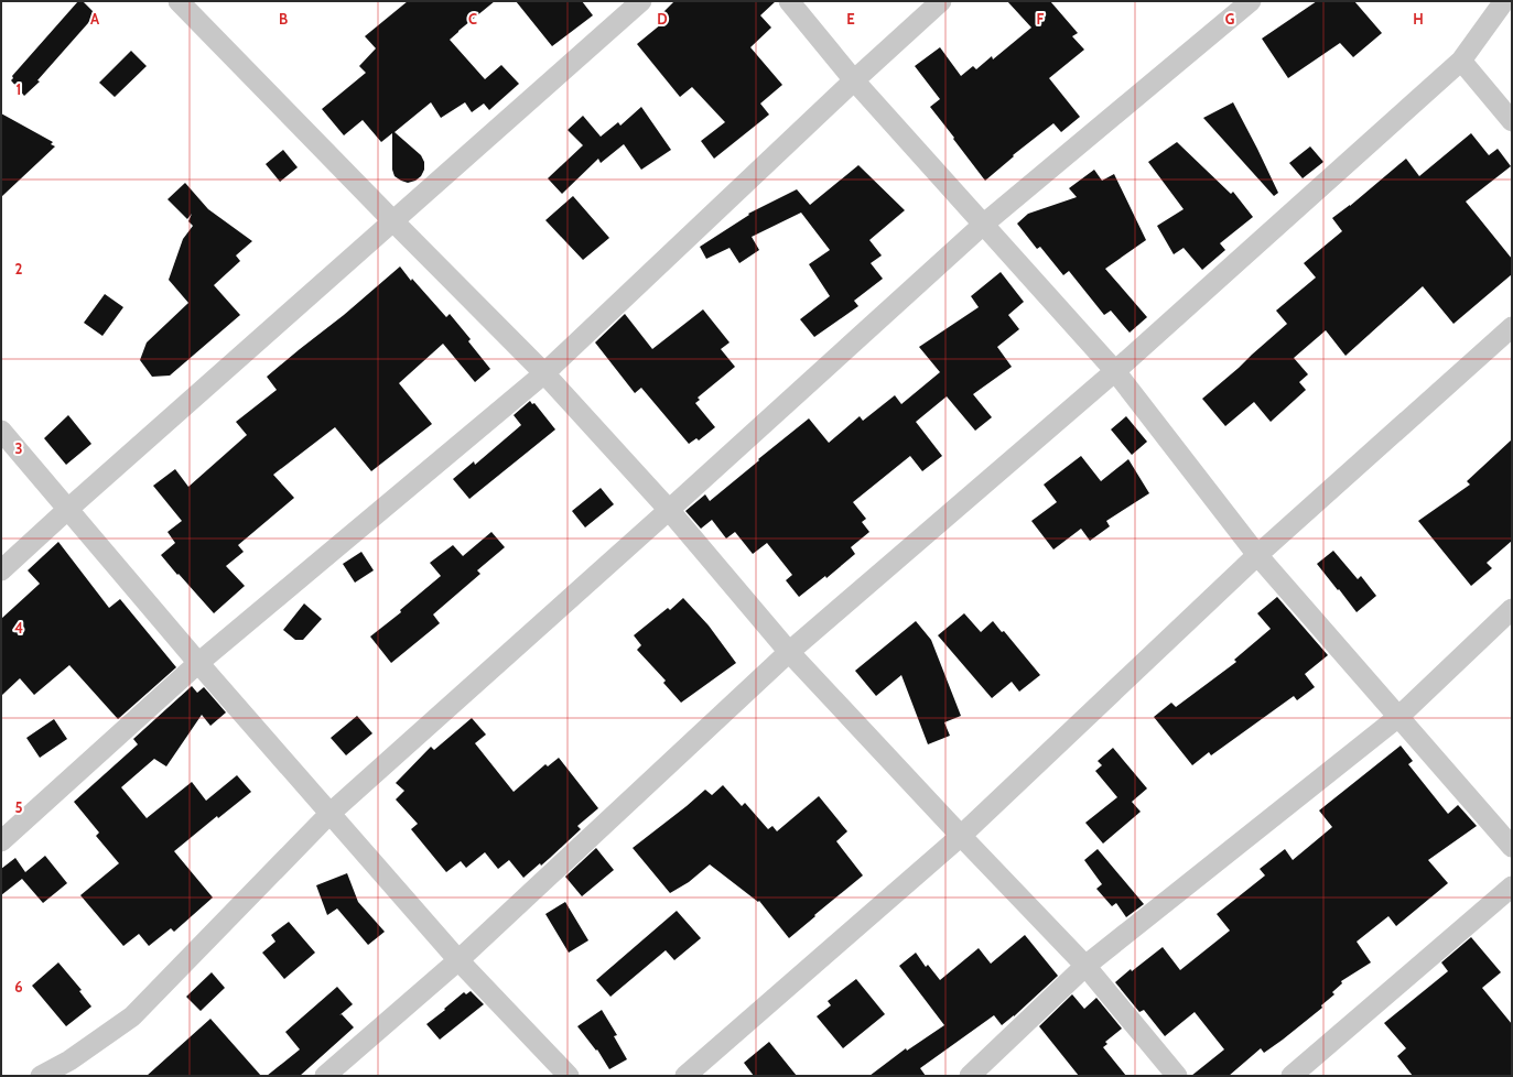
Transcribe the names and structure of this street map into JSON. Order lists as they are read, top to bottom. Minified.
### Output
{"grid":{"columns":["A","B","C","D","E","F","G","H"],"rows":["1","2","3","4","5","6"]}}
